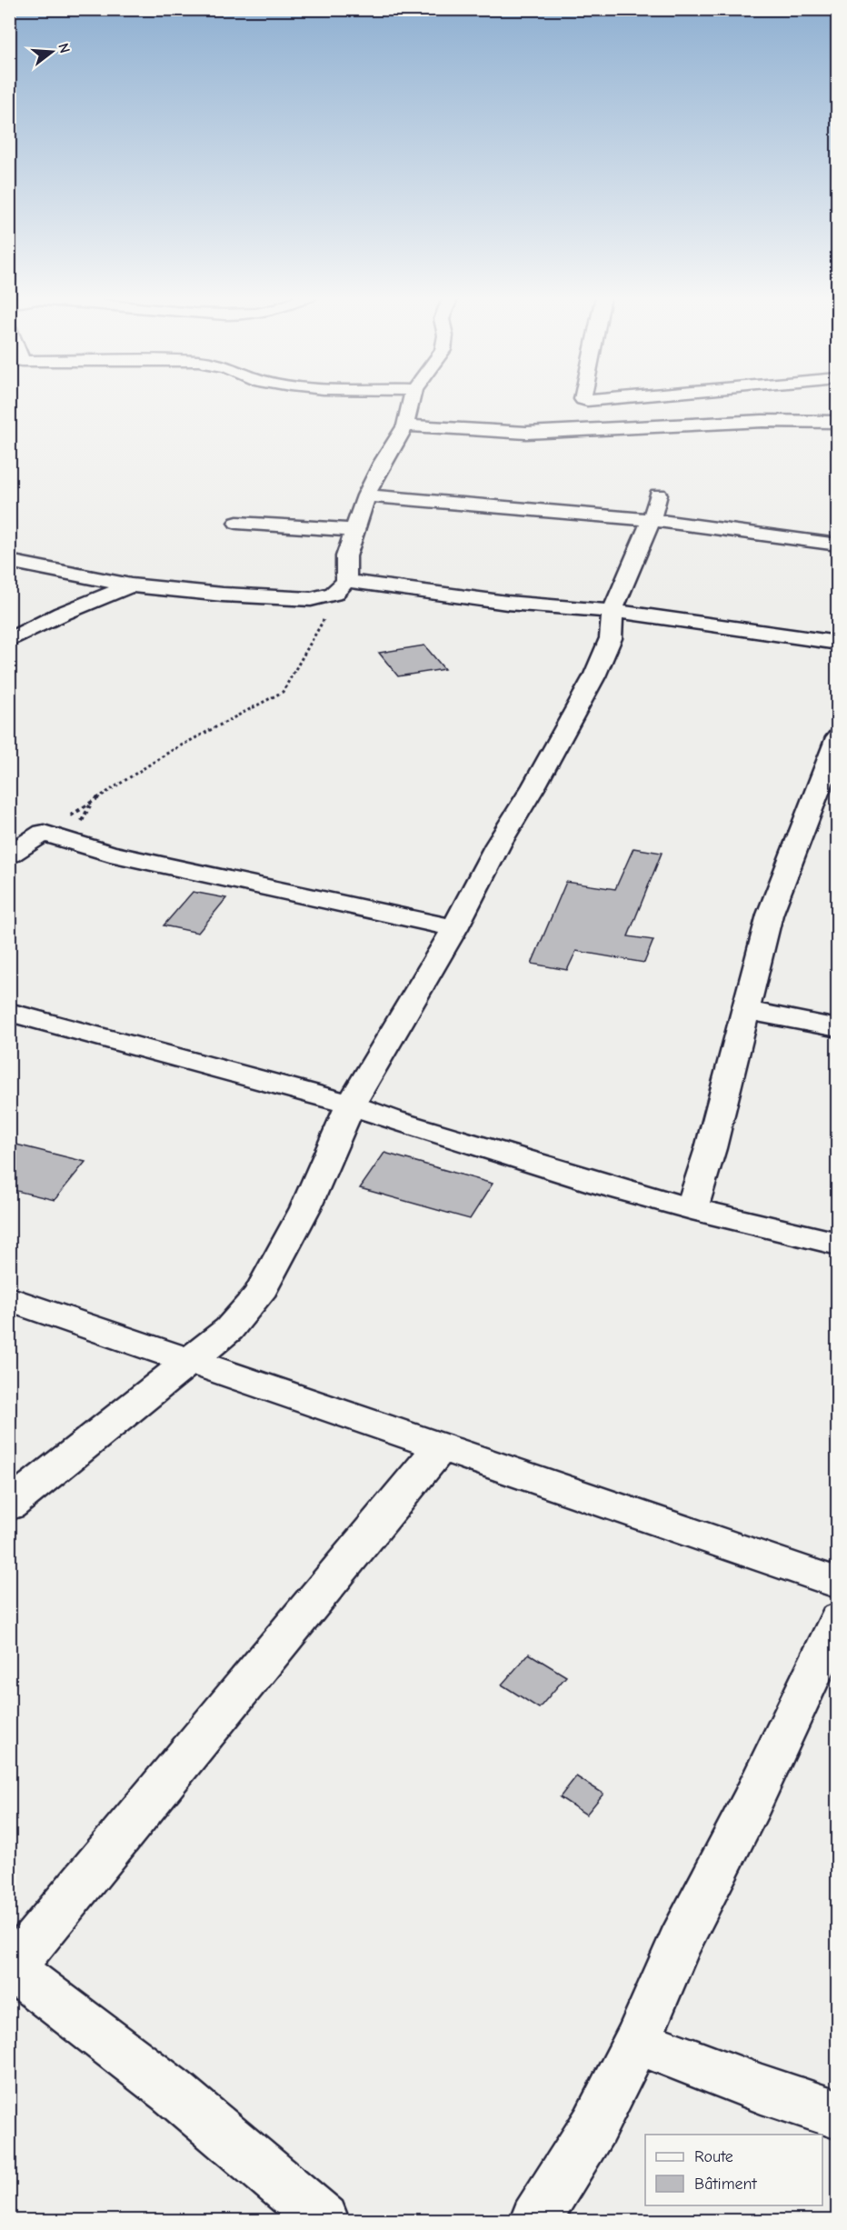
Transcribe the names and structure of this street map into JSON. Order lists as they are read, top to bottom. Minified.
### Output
{"legend":["Route","Bâtiment"],"north":"right"}
